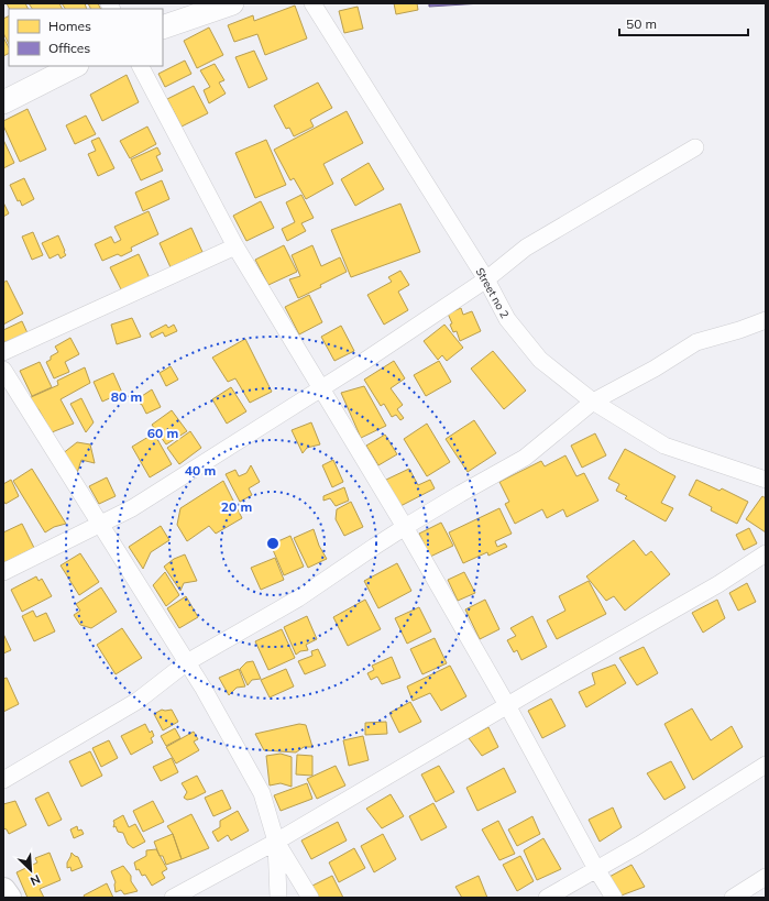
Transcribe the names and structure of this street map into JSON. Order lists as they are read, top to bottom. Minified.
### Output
{"streets":{"street":["Street no 2"]},"legend":["Homes","Offices"],"scale_bar":"50 m","north":"bottom right","rings":["80 m","60 m","40 m","20 m"]}
